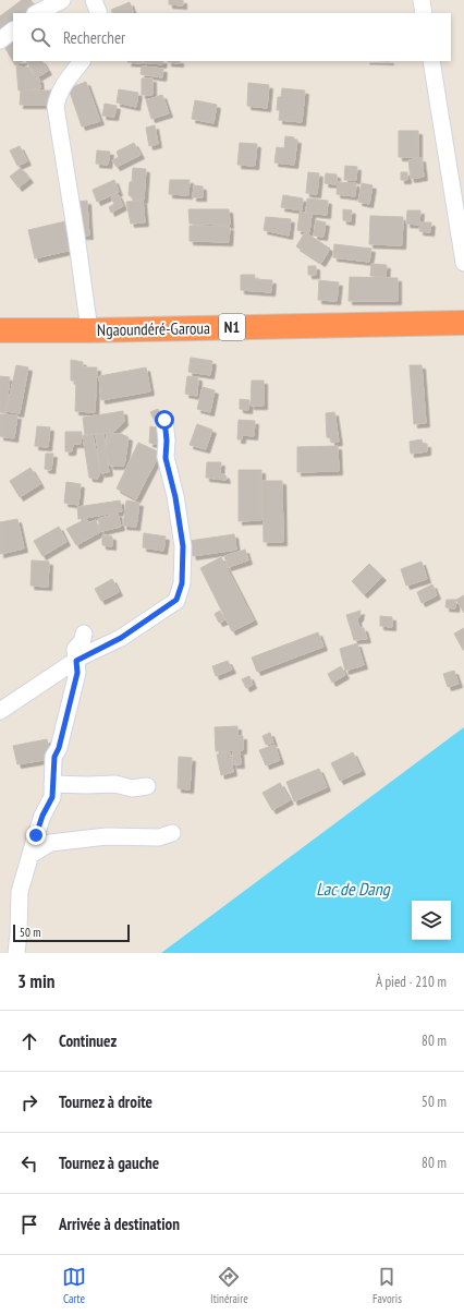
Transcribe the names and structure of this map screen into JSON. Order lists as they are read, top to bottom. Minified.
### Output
{"streets":{"highway":["N1","Ngaoundéré-Garoua"]},"water":["Lac de Dang"],"scale_bar":"50 m","page":{"search":"Rechercher","scale":"50 m","heading":["3 min","À pied · 210 m"],"list":[["Continuez","80 m"],["Tournez à droite","50 m"],["Tournez à gauche","80 m"],"Arrivée à destination"],"nav":["Carte","Itinéraire","Favoris"]}}
